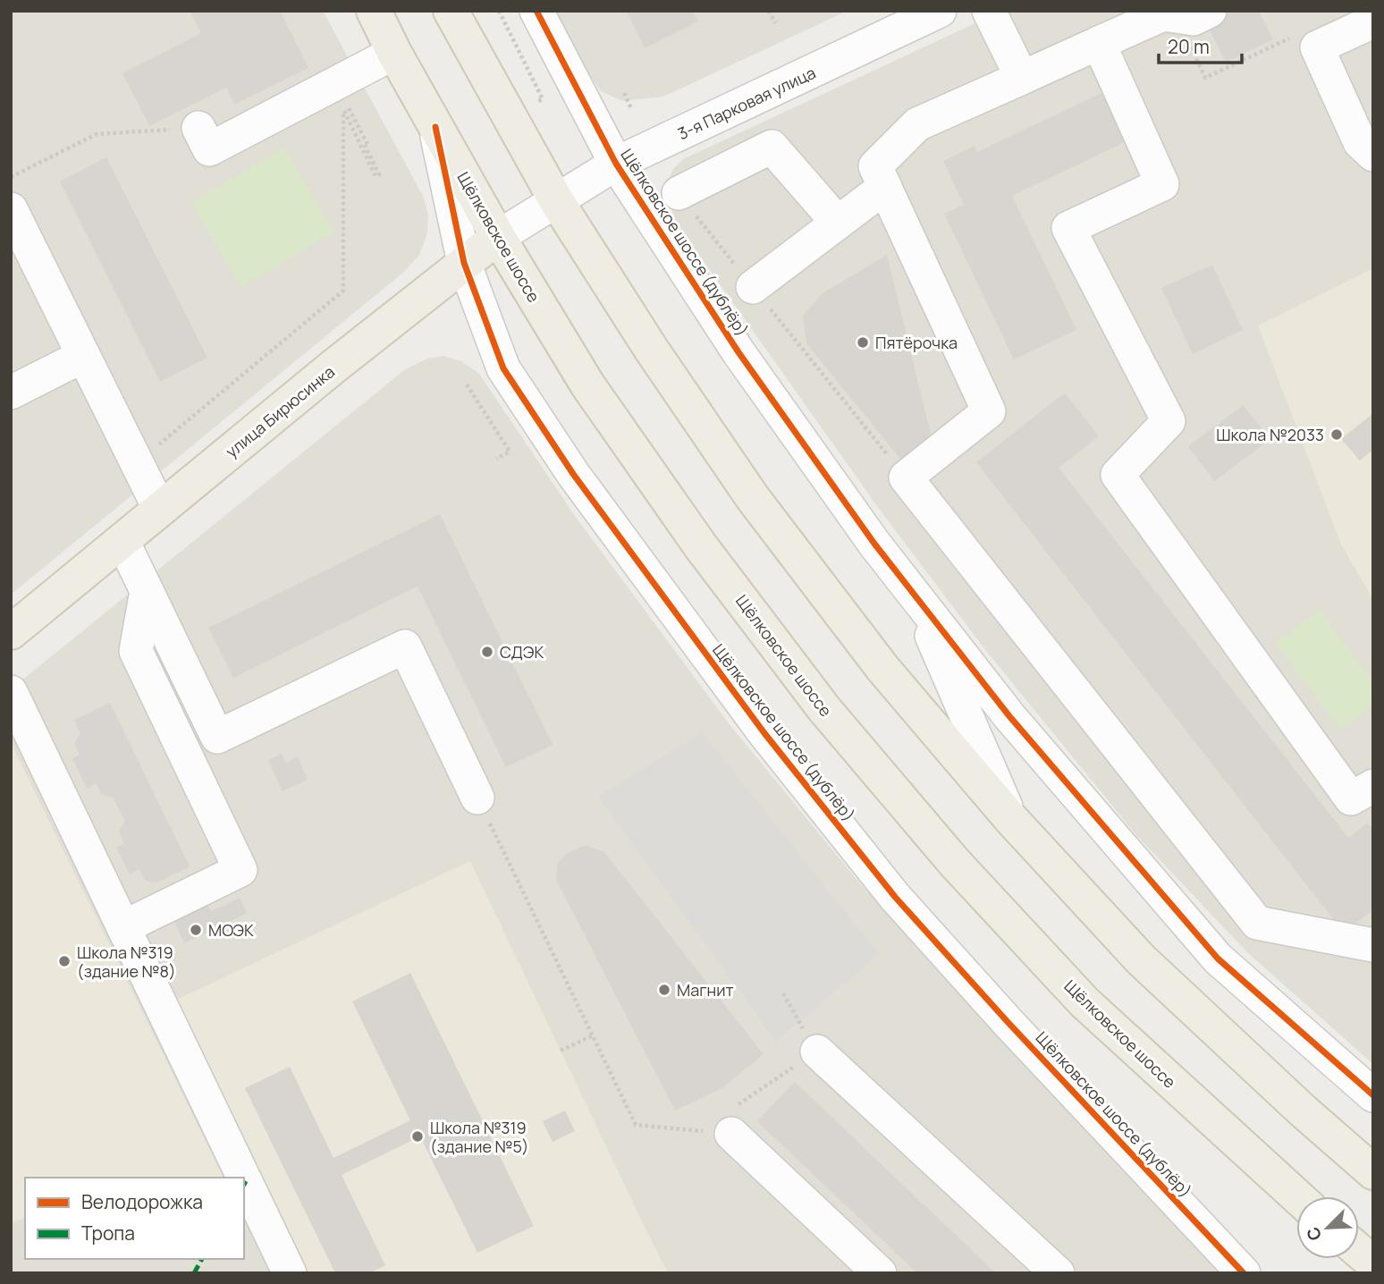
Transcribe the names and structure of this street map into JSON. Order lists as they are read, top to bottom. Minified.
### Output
{"streets":{"main road":["Щёлковское шоссе","улица Бирюсинка"],"street":["3-я Парковая улица","Щёлковское шоссе (дублёр)"]},"crossings":[["3-я Парковая улица","Щёлковское шоссе (дублёр)"],["3-я Парковая улица","улица Бирюсинка"],["Щёлковское шоссе","Щёлковское шоссе (дублёр)"],["Щёлковское шоссе","улица Бирюсинка"],["Щёлковское шоссе (дублёр)","улица Бирюсинка"]],"places":["Пятёрочка","Школа №2033","СДЭК","МОЭК","Школа №319 (здание №8)","Магнит","Школа №319 (здание №5)"],"legend":["Велодорожка","Тропа"],"scale_bar":"20 m","north":"bottom left"}
